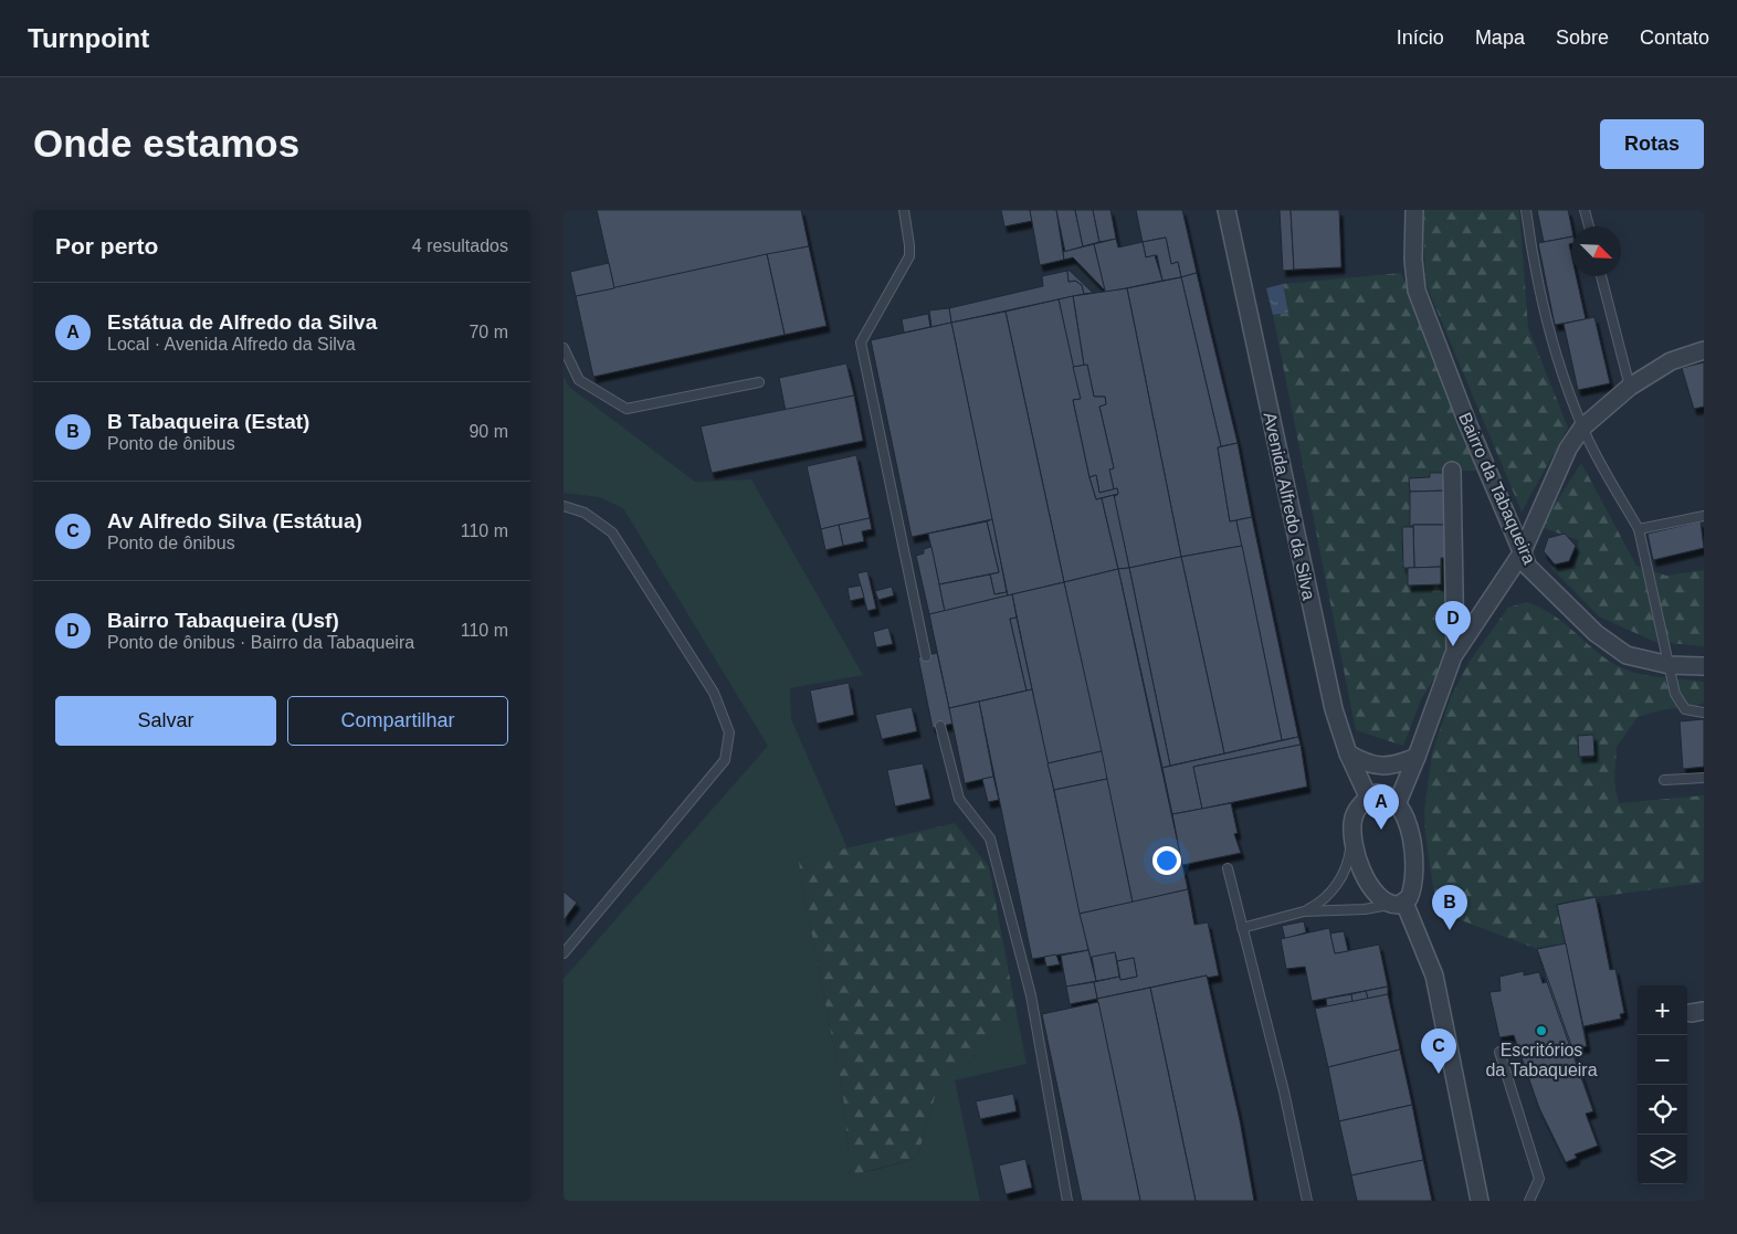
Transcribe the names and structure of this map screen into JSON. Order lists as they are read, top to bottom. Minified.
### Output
{"streets":{"street":["Bairro da Tabaqueira","Avenida Alfredo da Silva"]},"places":["Escritórios da Tabaqueira"],"north":"bottom right","page":{"header":"Turnpoint","nav":["Início","Mapa","Sobre","Contato"],"buttons":["Rotas",["Salvar","Compartilhar"]],"title":"Onde estamos","heading":["Por perto","4 resultados"],"list":[{"mark":"A","name":"Estátua de Alfredo da Silva","note":"Local · Avenida Alfredo da Silva","value":"70 m"},{"mark":"B","name":"B Tabaqueira (Estat)","note":"Ponto de ônibus","value":"90 m"},{"mark":"C","name":"Av Alfredo Silva (Estátua)","note":"Ponto de ônibus","value":"110 m"},{"mark":"D","name":"Bairro Tabaqueira (Usf)","note":"Ponto de ônibus · Bairro da Tabaqueira","value":"110 m"}],"pins":["D","A","B","C"],"map_buttons":["+","−"]}}
